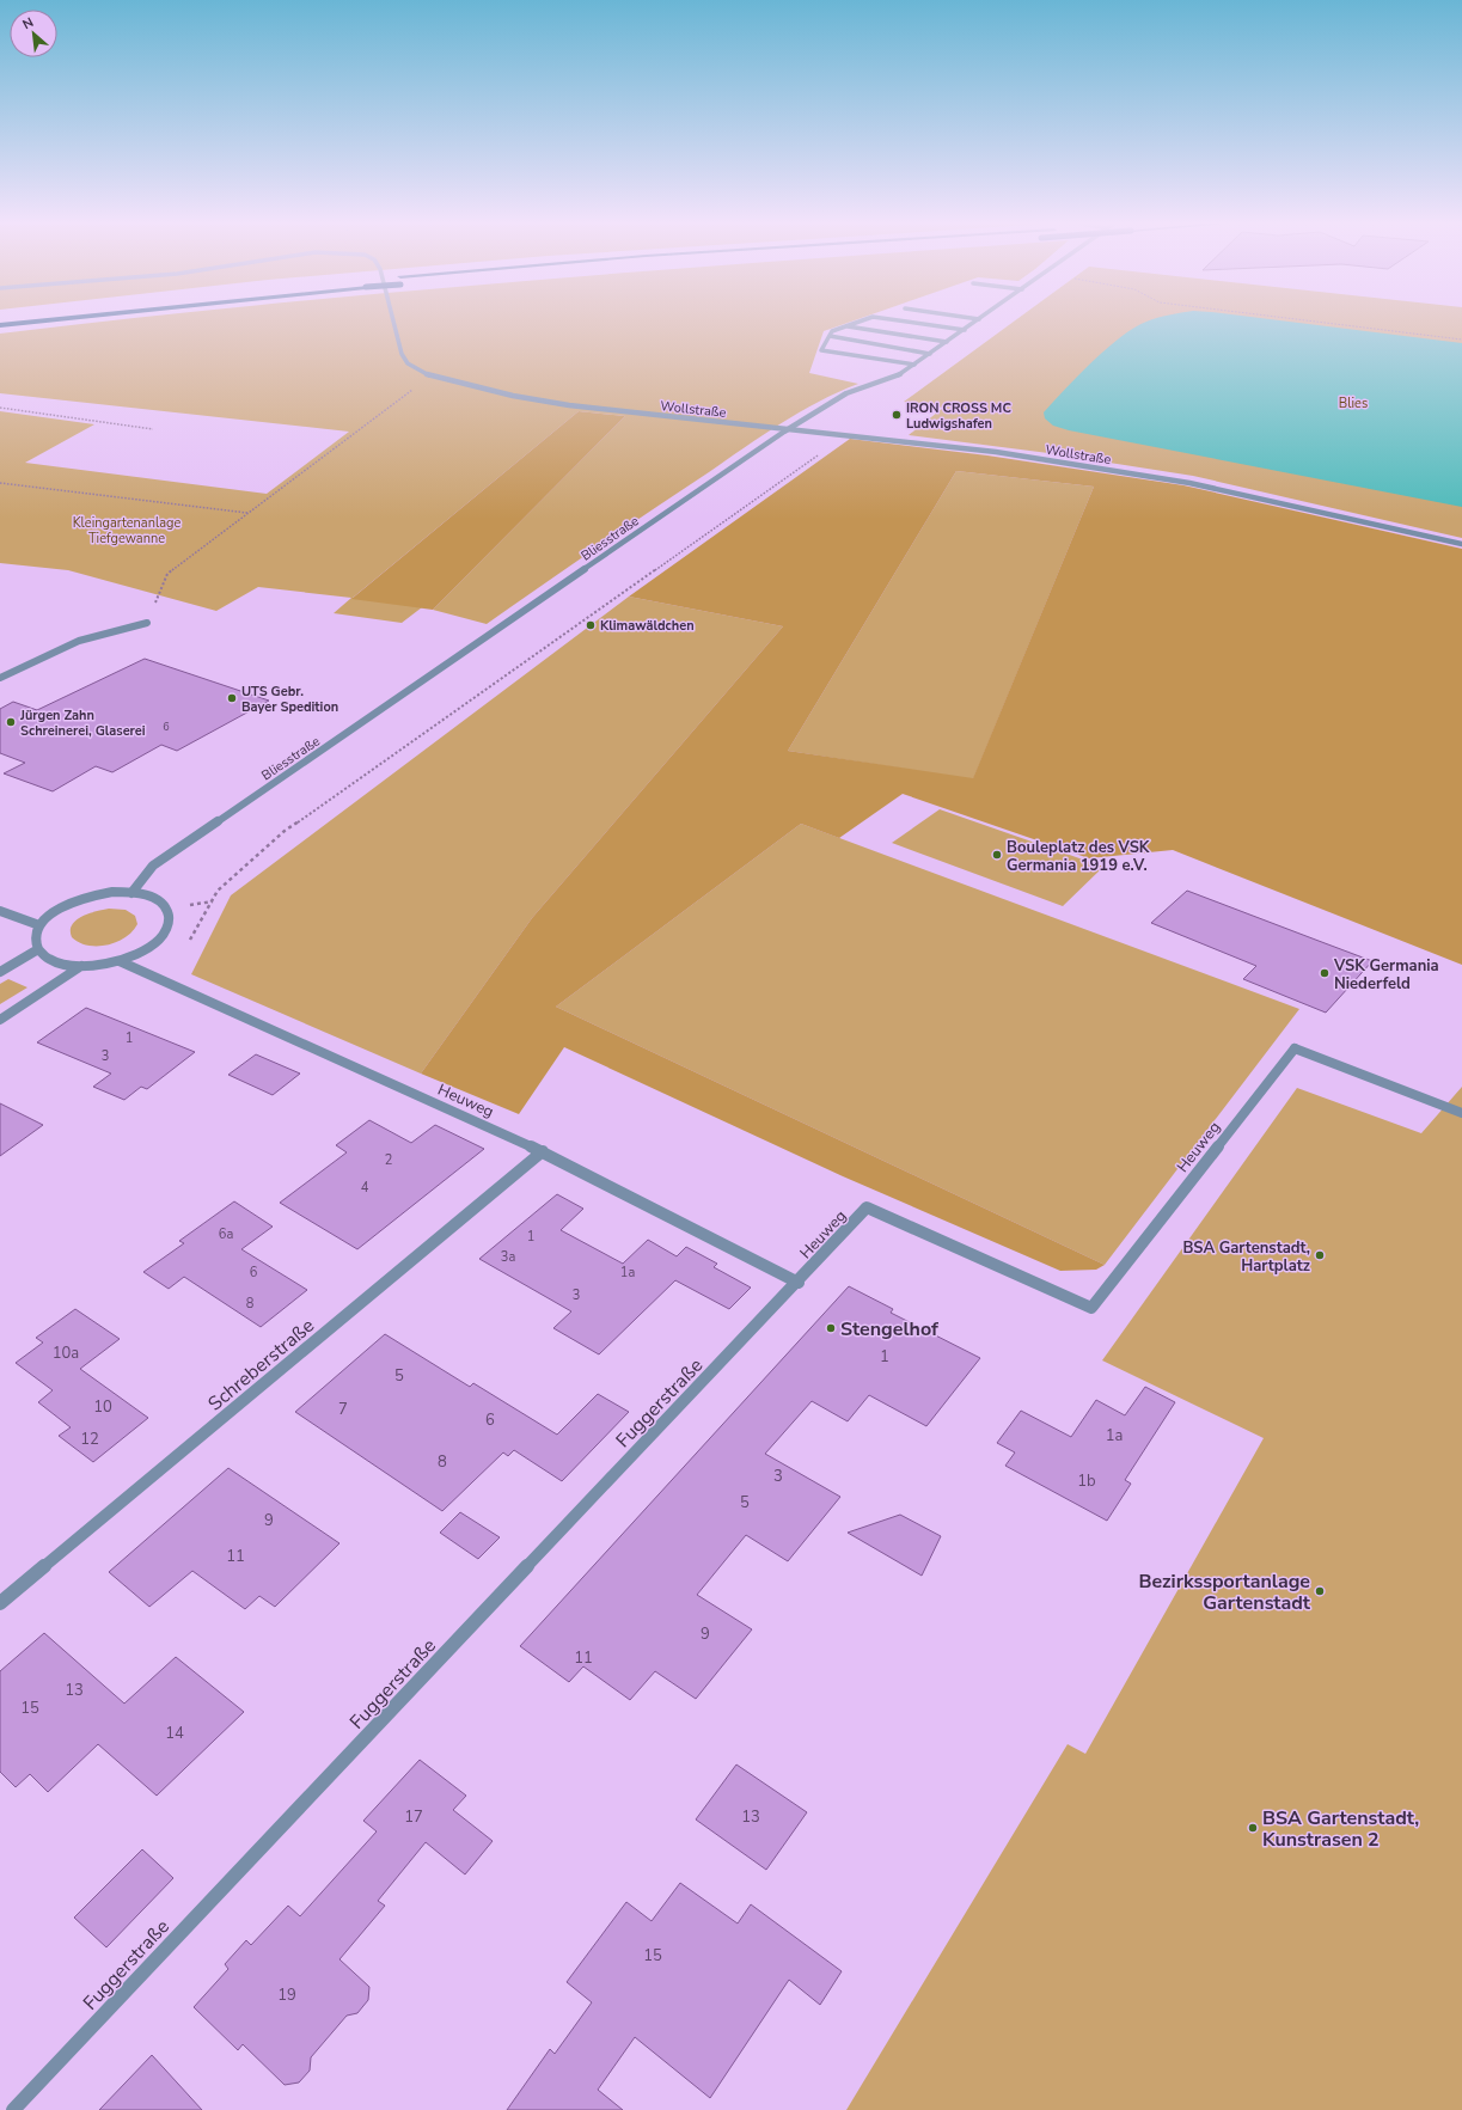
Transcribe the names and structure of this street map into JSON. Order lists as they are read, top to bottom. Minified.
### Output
{"streets":{"street":["Wollstraße","Bliesstraße","Heuweg","Schreberstraße","Fuggerstraße"]},"crossings":[["Wollstraße","Bliesstraße"],["Heuweg","Schreberstraße"],["Heuweg","Fuggerstraße"]],"parks":["Blies","Kleingartenanlage Tiefgewanne"],"places":["IRON CROSS MC Ludwigshafen","Klimawäldchen","UTS Gebr. Bayer Spedition","Jürgen Zahn Schreinerei, Glaserei","Bouleplatz des VSK Germania 1919 e.V.","VSK Germania Niederfeld","BSA Gartenstadt, Hartplatz","Stengelhof","Bezirkssportanlage Gartenstadt","BSA Gartenstadt, Kunstrasen 2"],"house_numbers":["6","1","3","2","4","6a","1","3a","6","1a","3","8","10a","1","5","10","7","6","1a","12","8","3","1b","5","9","11","9","11","13","15","14","17","13","15","19"],"north":"top left"}
